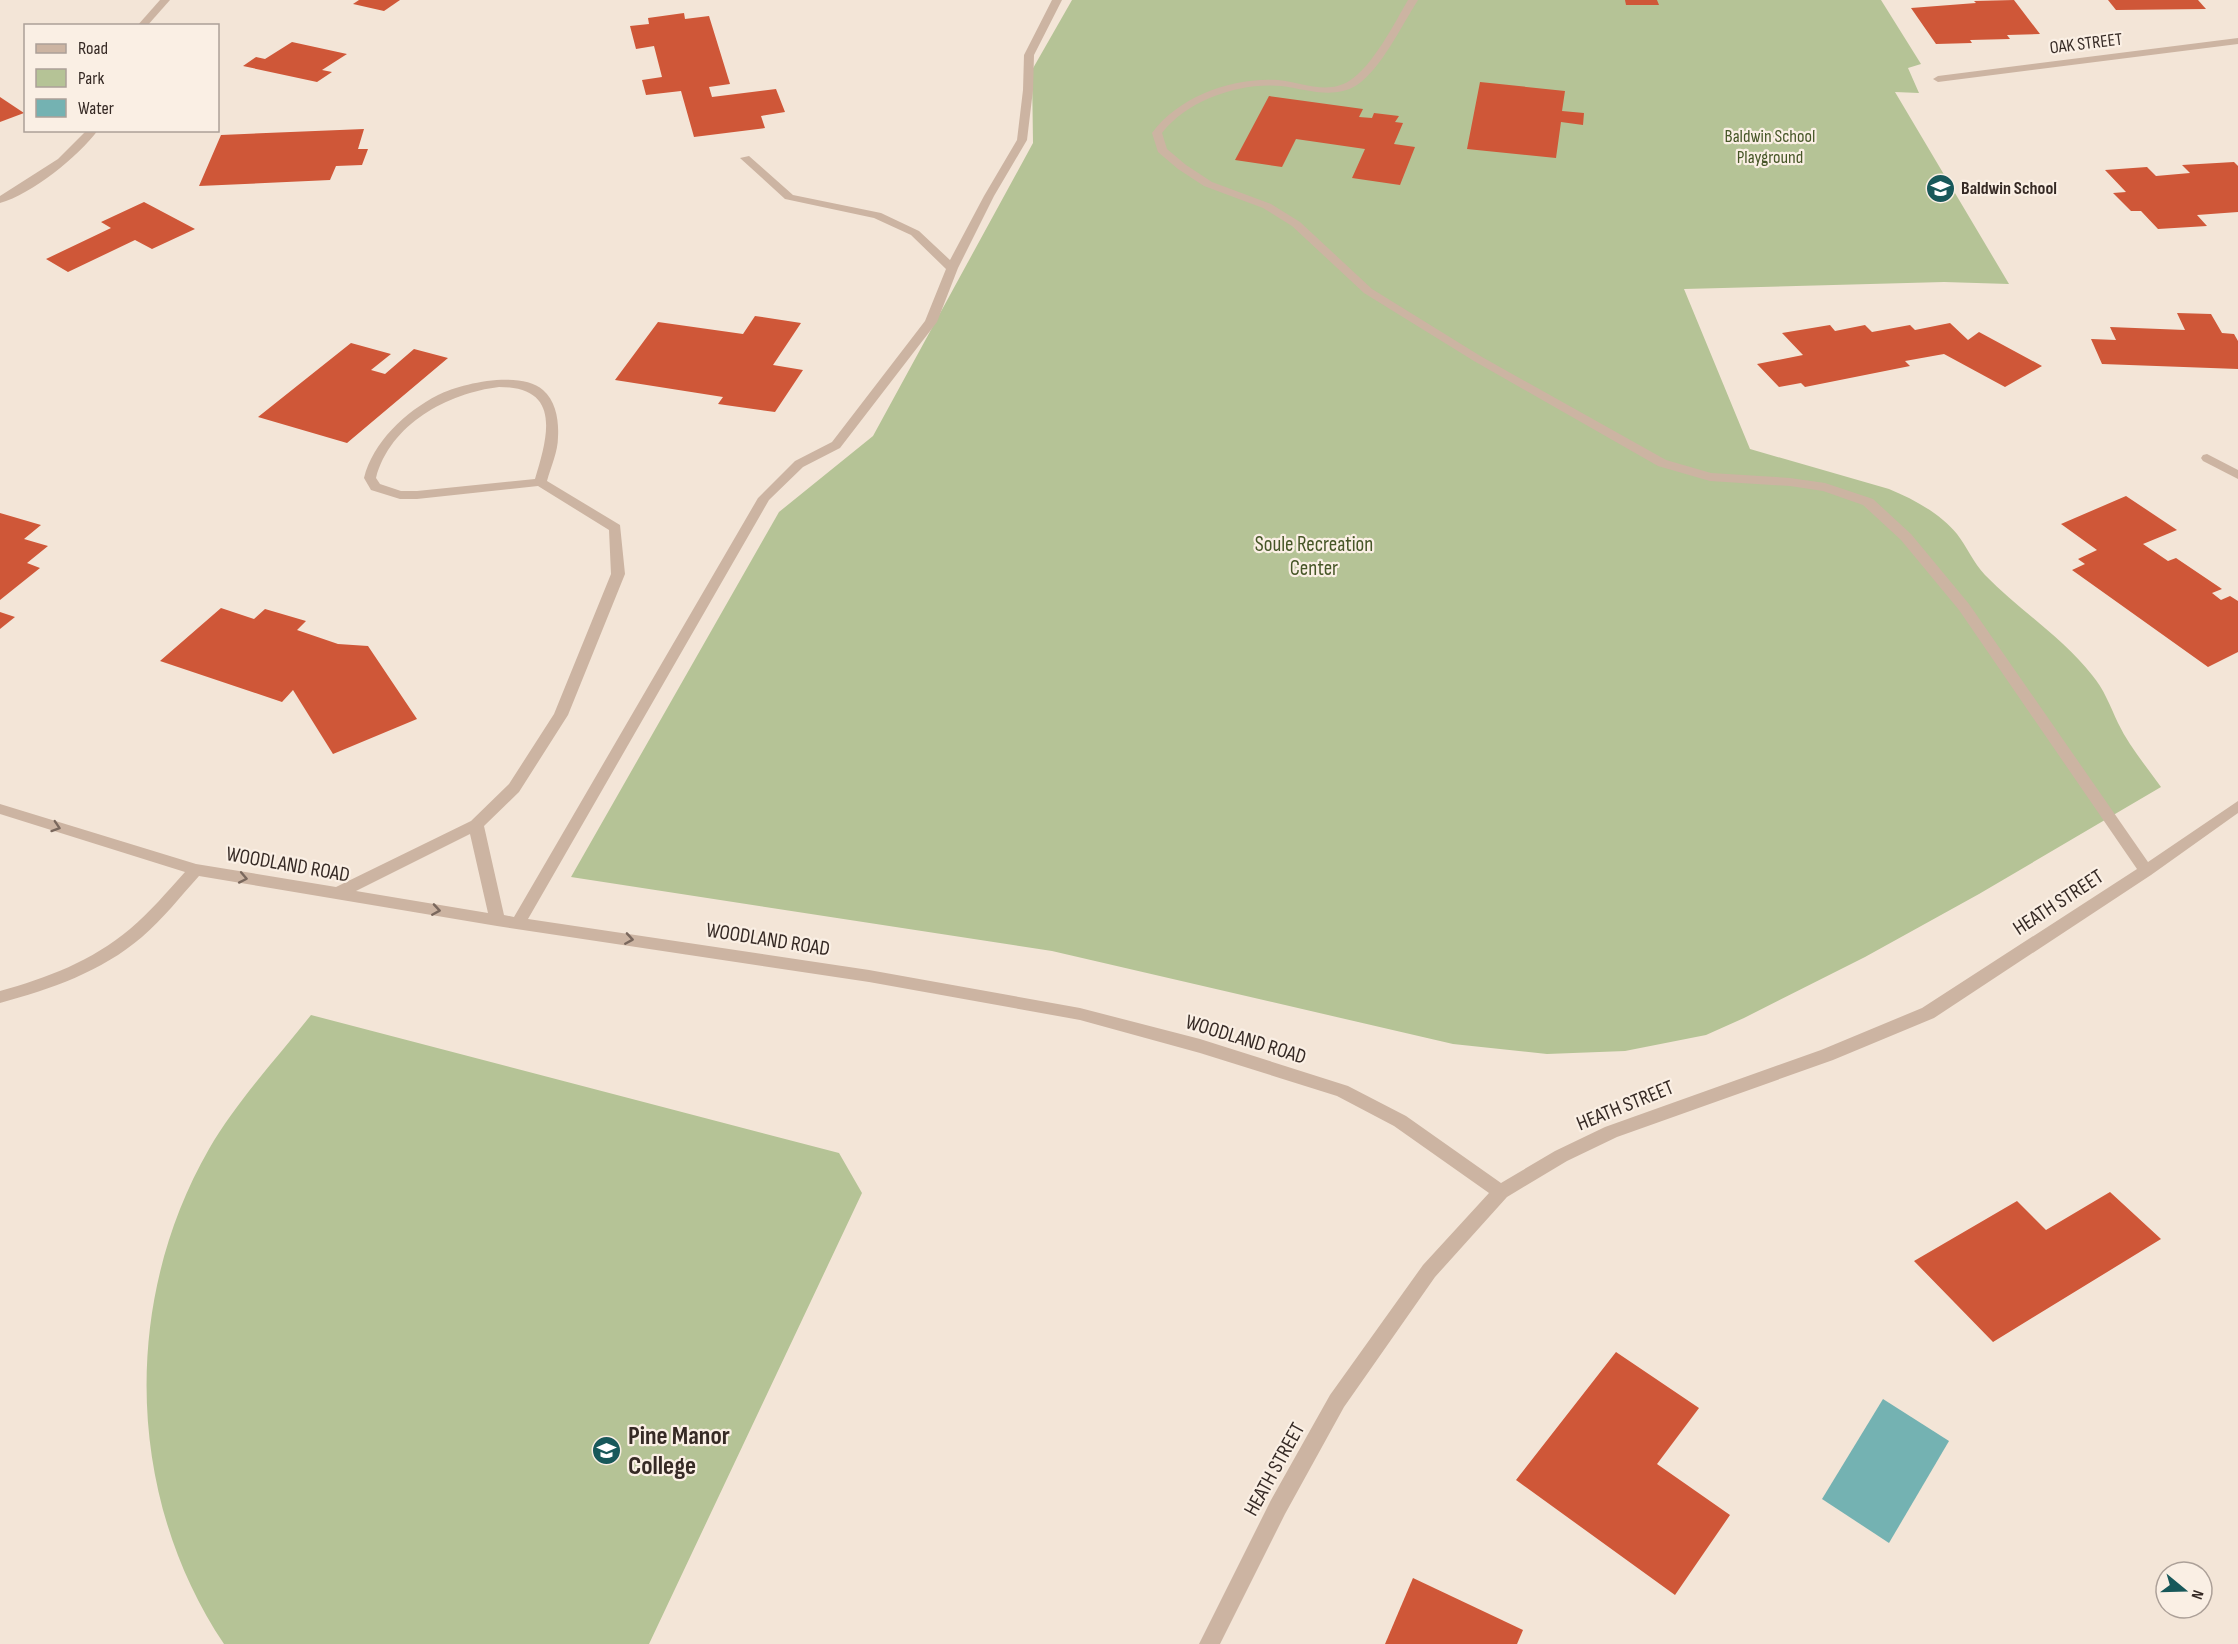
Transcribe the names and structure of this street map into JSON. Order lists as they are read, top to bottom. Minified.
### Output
{"streets":{"street":["OAK STREET","WOODLAND ROAD","HEATH STREET"]},"crossings":[["WOODLAND ROAD","HEATH STREET"]],"one_way":["WOODLAND ROAD"],"parks":["Baldwin School Playground","Soule Recreation Center"],"places":{"school or university":["Baldwin School","Pine Manor College"]},"legend":["Road","Park","Water"],"north":"right"}
